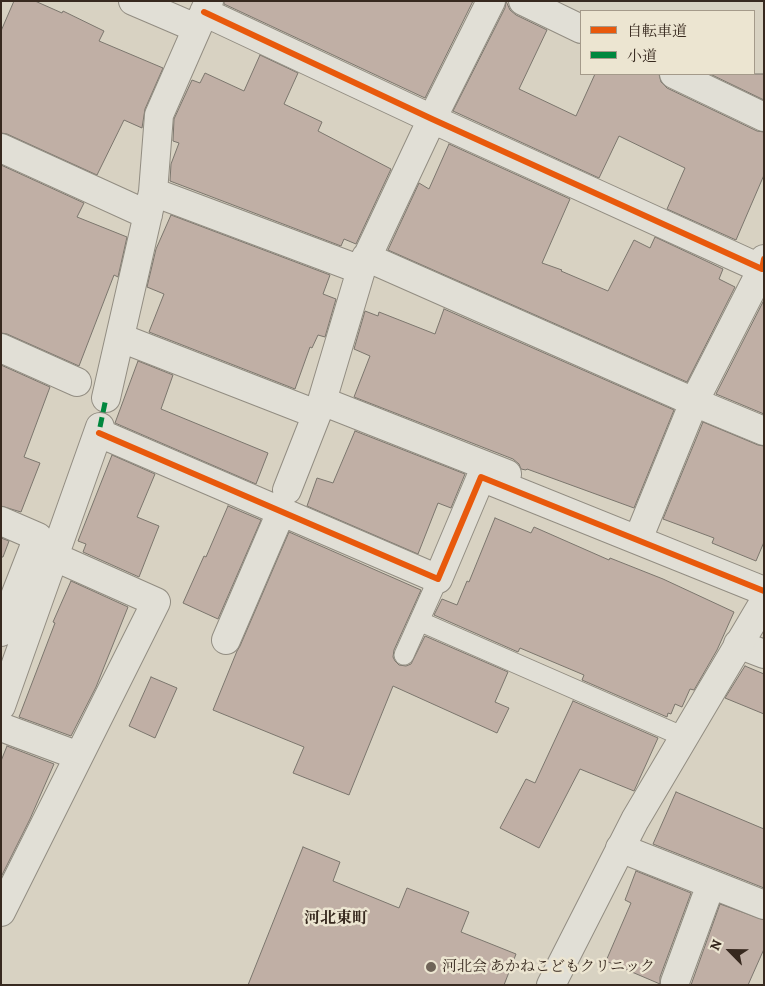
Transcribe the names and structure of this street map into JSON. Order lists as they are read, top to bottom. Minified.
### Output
{"districts":["河北東町"],"places":["河北会 あかねこどもクリニック"],"legend":["自転車道","小道"],"north":"top left"}
